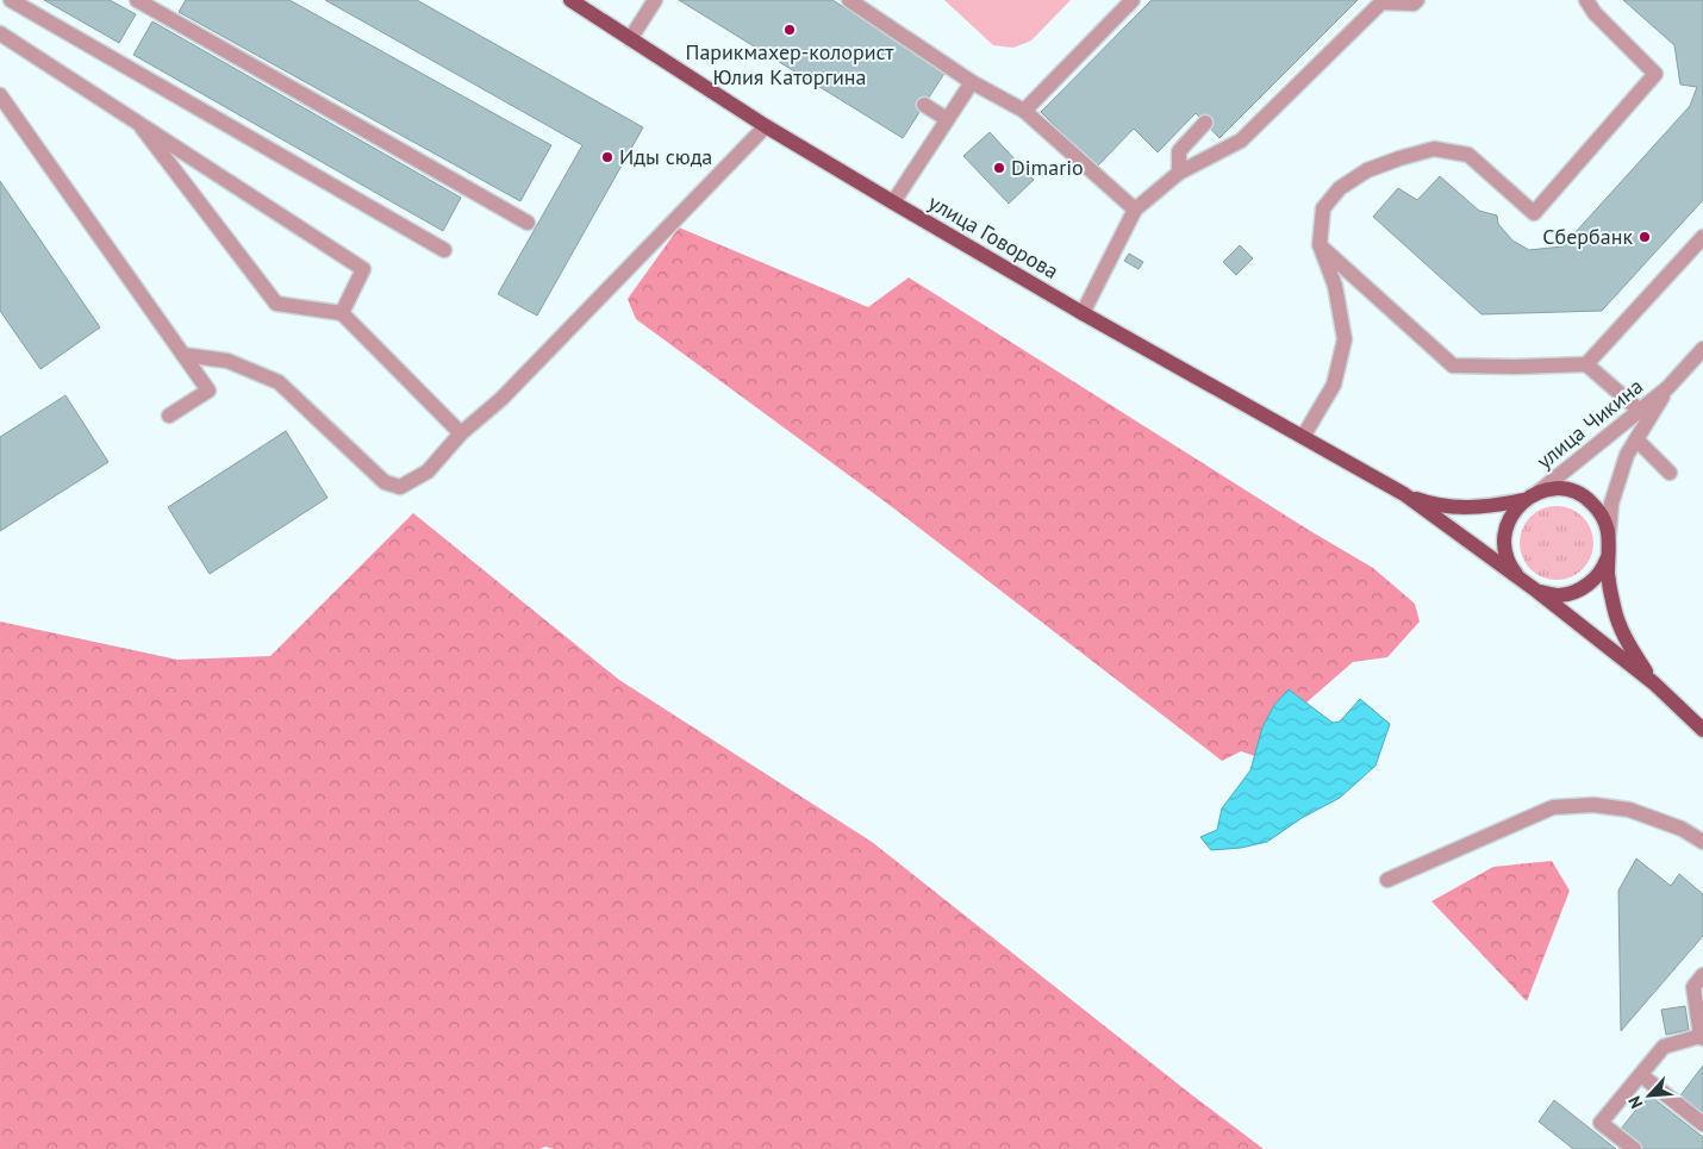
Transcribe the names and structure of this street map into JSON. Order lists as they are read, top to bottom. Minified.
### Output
{"streets":{"main road":["улица Говорова"],"street":["улица Чикина"]},"crossings":[["улица Говорова","улица Чикина"]],"places":["Парикмахер-колорист Юлия Каторгина","Иды сюда","Dimario","Сбербанк"],"north":"bottom left"}
